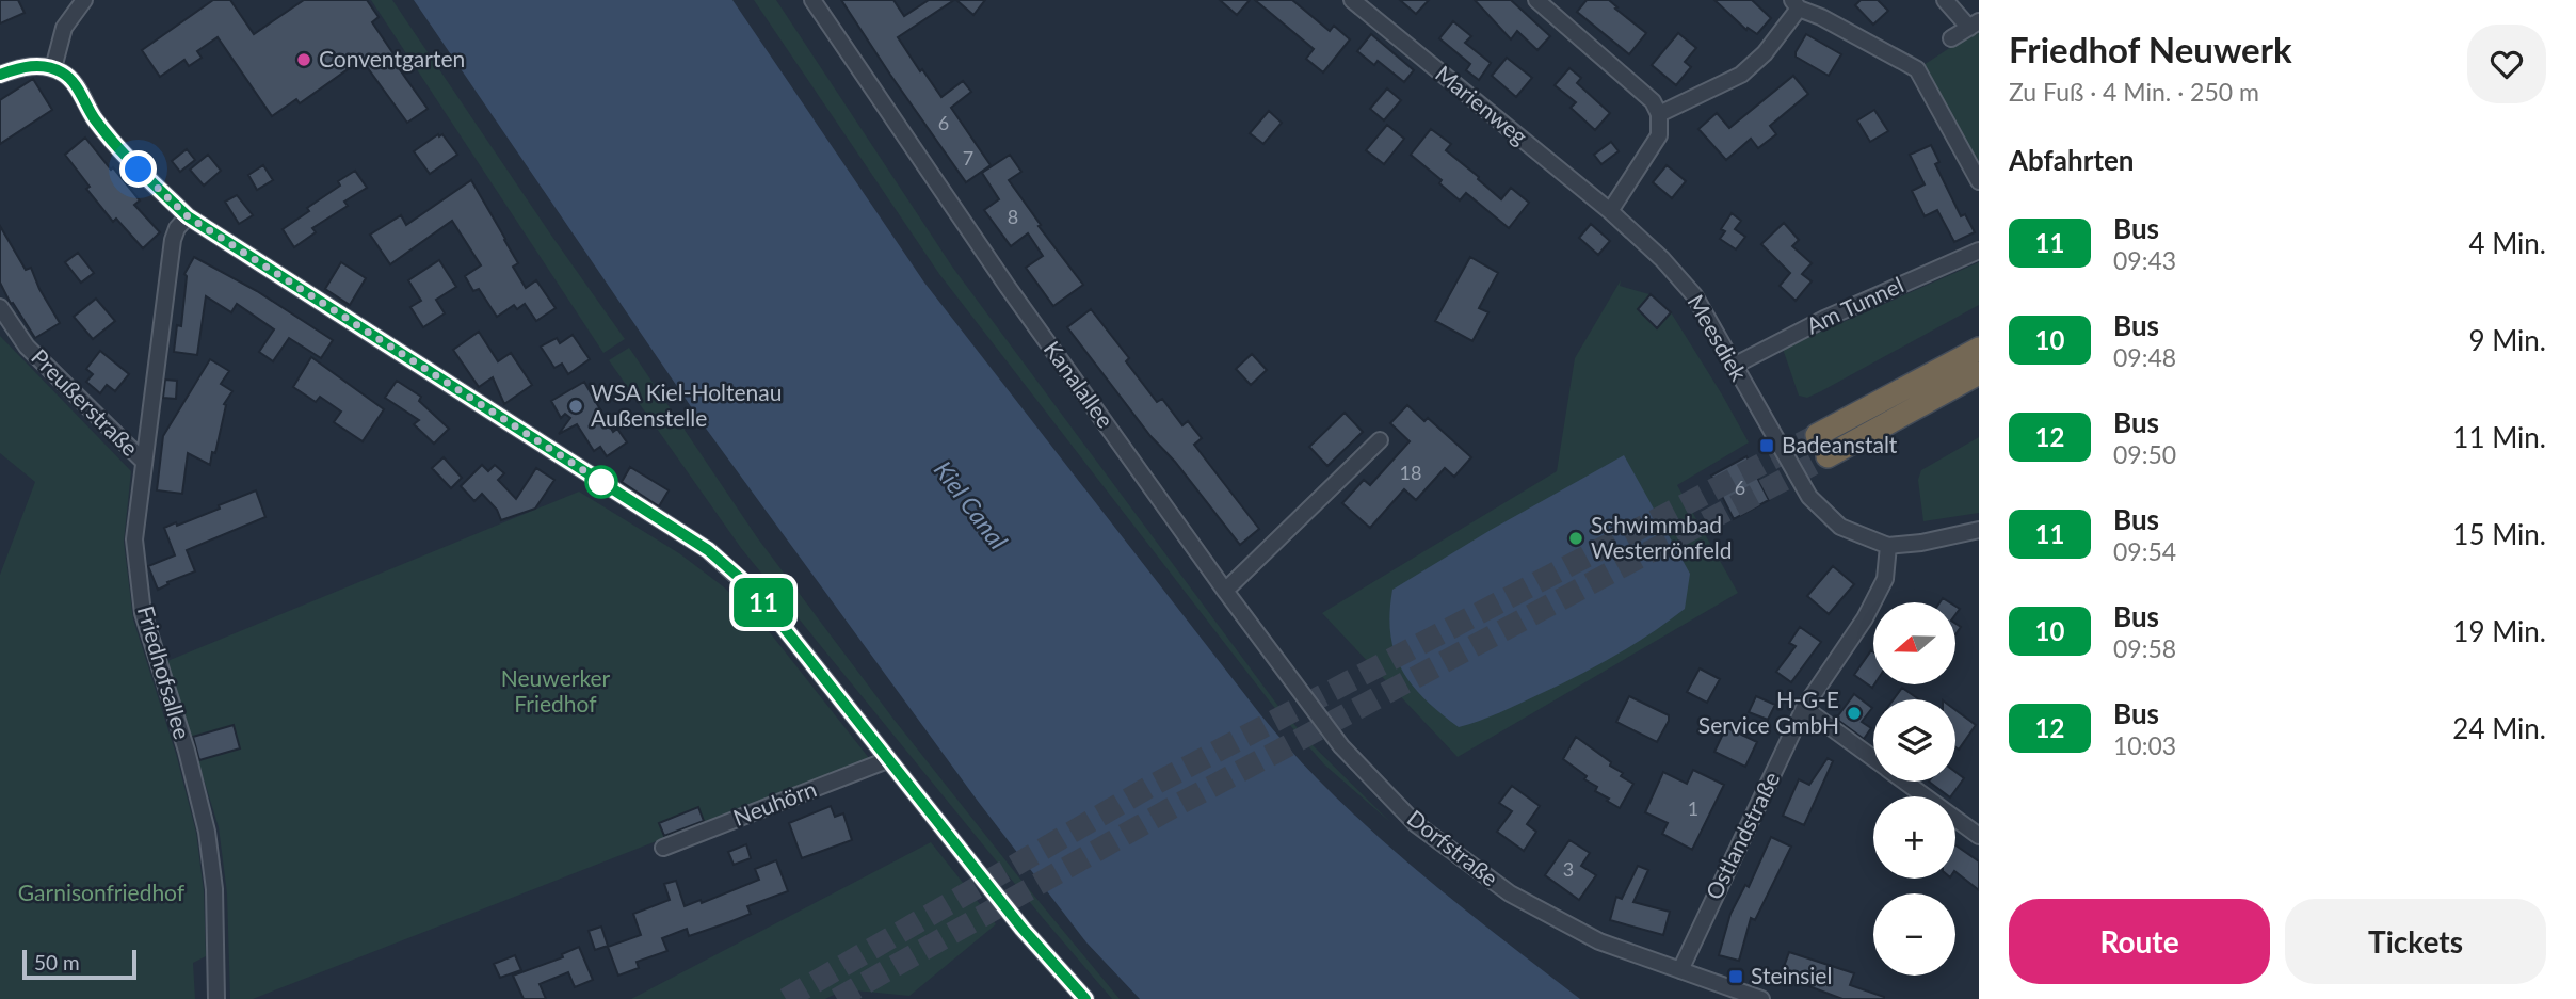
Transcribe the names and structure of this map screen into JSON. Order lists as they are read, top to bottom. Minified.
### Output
{"streets":{"street":["Marienweg","Am Tunnel","Meesdiek","Kanalallee","Preußerstraße","Friedhofsallee","Neuhörn","Ostlandstraße","Dorfstraße"]},"crossings":[["Marienweg","Meesdiek"],["Am Tunnel","Meesdiek"],["Meesdiek","Ostlandstraße"],["Kanalallee","Dorfstraße"],["Preußerstraße","Friedhofsallee"],["Ostlandstraße","Dorfstraße"]],"water":["Kiel Canal"],"parks":["Neuwerker Friedhof","Garnisonfriedhof"],"places":{"other":["Conventgarten","WSA Kiel-Holtenau Außenstelle","Schwimmbad Westerrönfeld","H-G-E Service GmbH"],"transit":["Badeanstalt","Steinsiel"]},"lines":["bus line 11"],"house_numbers":["6","7","8","18","6","1","3"],"scale_bar":"50 m","north":"left","page":{"on_map":"11","heading":[["Friedhof Neuwerk","Zu Fuß · 4 Min. · 250 m"],"Abfahrten"],"list":[{"mark":"11","name":"Bus","note":"09:43","value":"4 Min."},{"mark":"10","name":"Bus","note":"09:48","value":"9 Min."},{"mark":"12","name":"Bus","note":"09:50","value":"11 Min."},{"mark":"11","name":"Bus","note":"09:54","value":"15 Min."},{"mark":"10","name":"Bus","note":"09:58","value":"19 Min."},{"mark":"12","name":"Bus","note":"10:03","value":"24 Min."}],"map_buttons":["+","−"],"buttons":["Route","Tickets"],"scale":"50 m"}}
